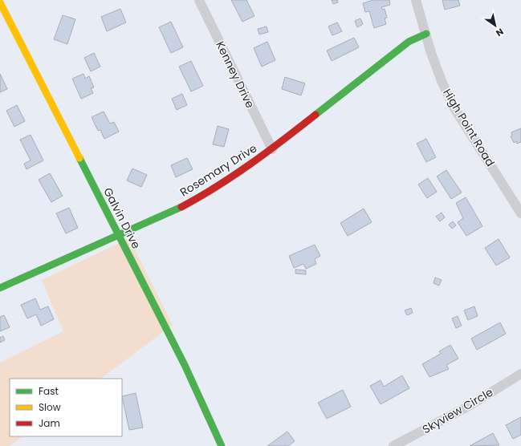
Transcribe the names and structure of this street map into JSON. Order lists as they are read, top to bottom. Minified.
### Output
{"streets":{"street":["Kenney Drive","High Point Road","Rosemary Drive","Galvin Drive","Skyview Circle"]},"crossings":[["Kenney Drive","Rosemary Drive"],["High Point Road","Rosemary Drive"],["Rosemary Drive","Galvin Drive"]],"legend":["Fast","Slow","Jam"],"north":"bottom right"}
